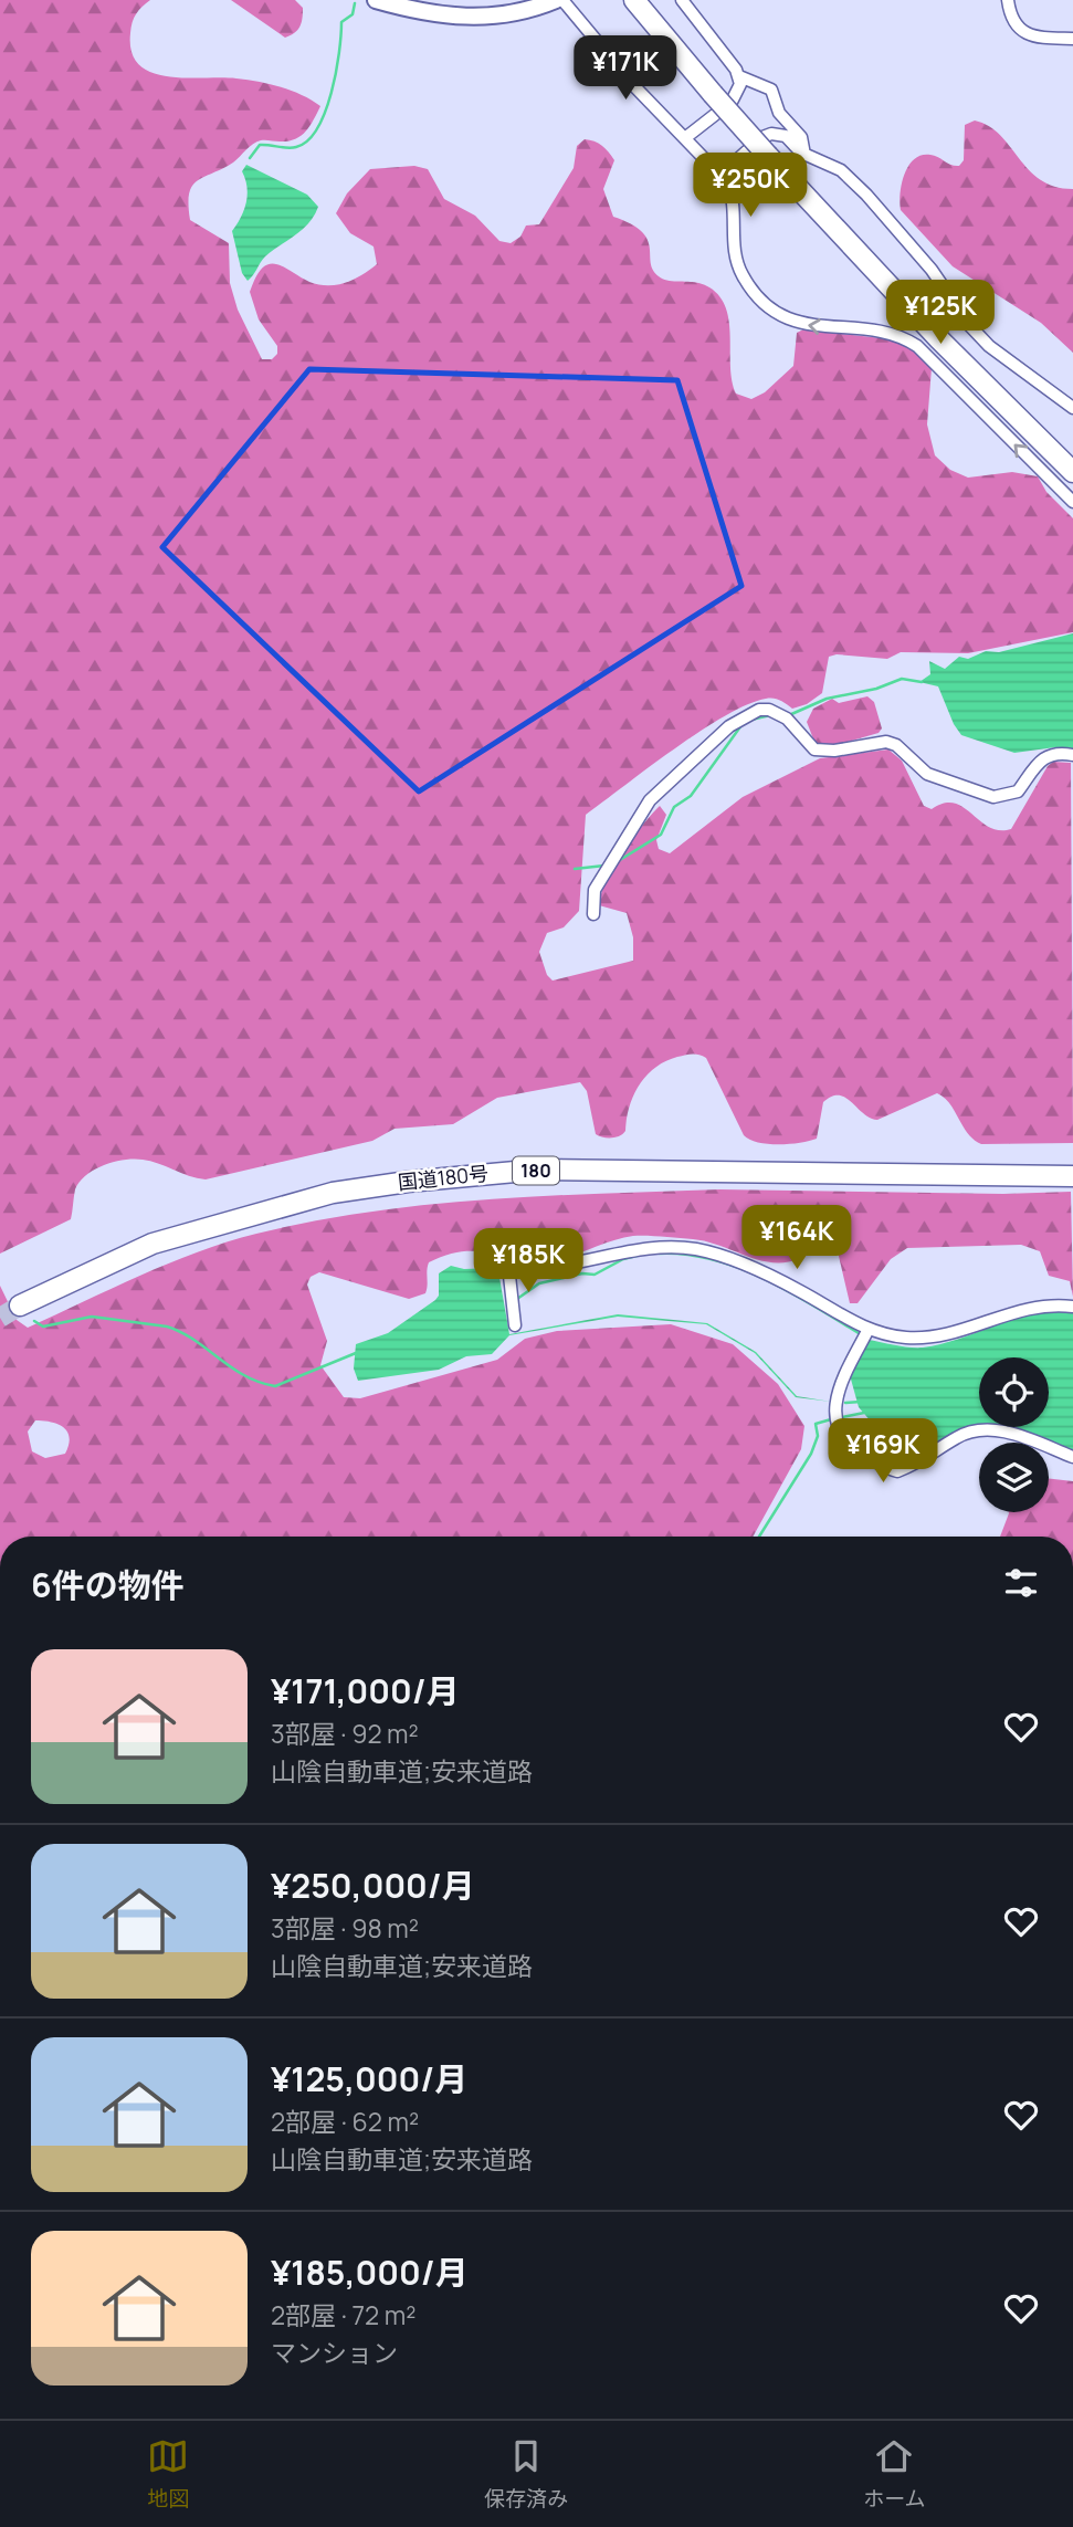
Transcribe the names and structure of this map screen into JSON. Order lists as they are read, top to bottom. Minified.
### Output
{"streets":{"highway":["180","国道180号"]},"page":{"price":["¥171K","¥250K","¥125K","¥164K","¥185K","¥169K"],"heading":"6件の物件","list":[{"name":"¥171,000/月","note":"3部屋 · 92 m² · 山陰自動車道;安来道路"},{"name":"¥250,000/月","note":"3部屋 · 98 m² · 山陰自動車道;安来道路"},{"name":"¥125,000/月","note":"2部屋 · 62 m² · 山陰自動車道;安来道路"},{"name":"¥185,000/月","note":"2部屋 · 72 m² · マンション"}],"tabs":["地図","保存済み","ホーム"]}}
